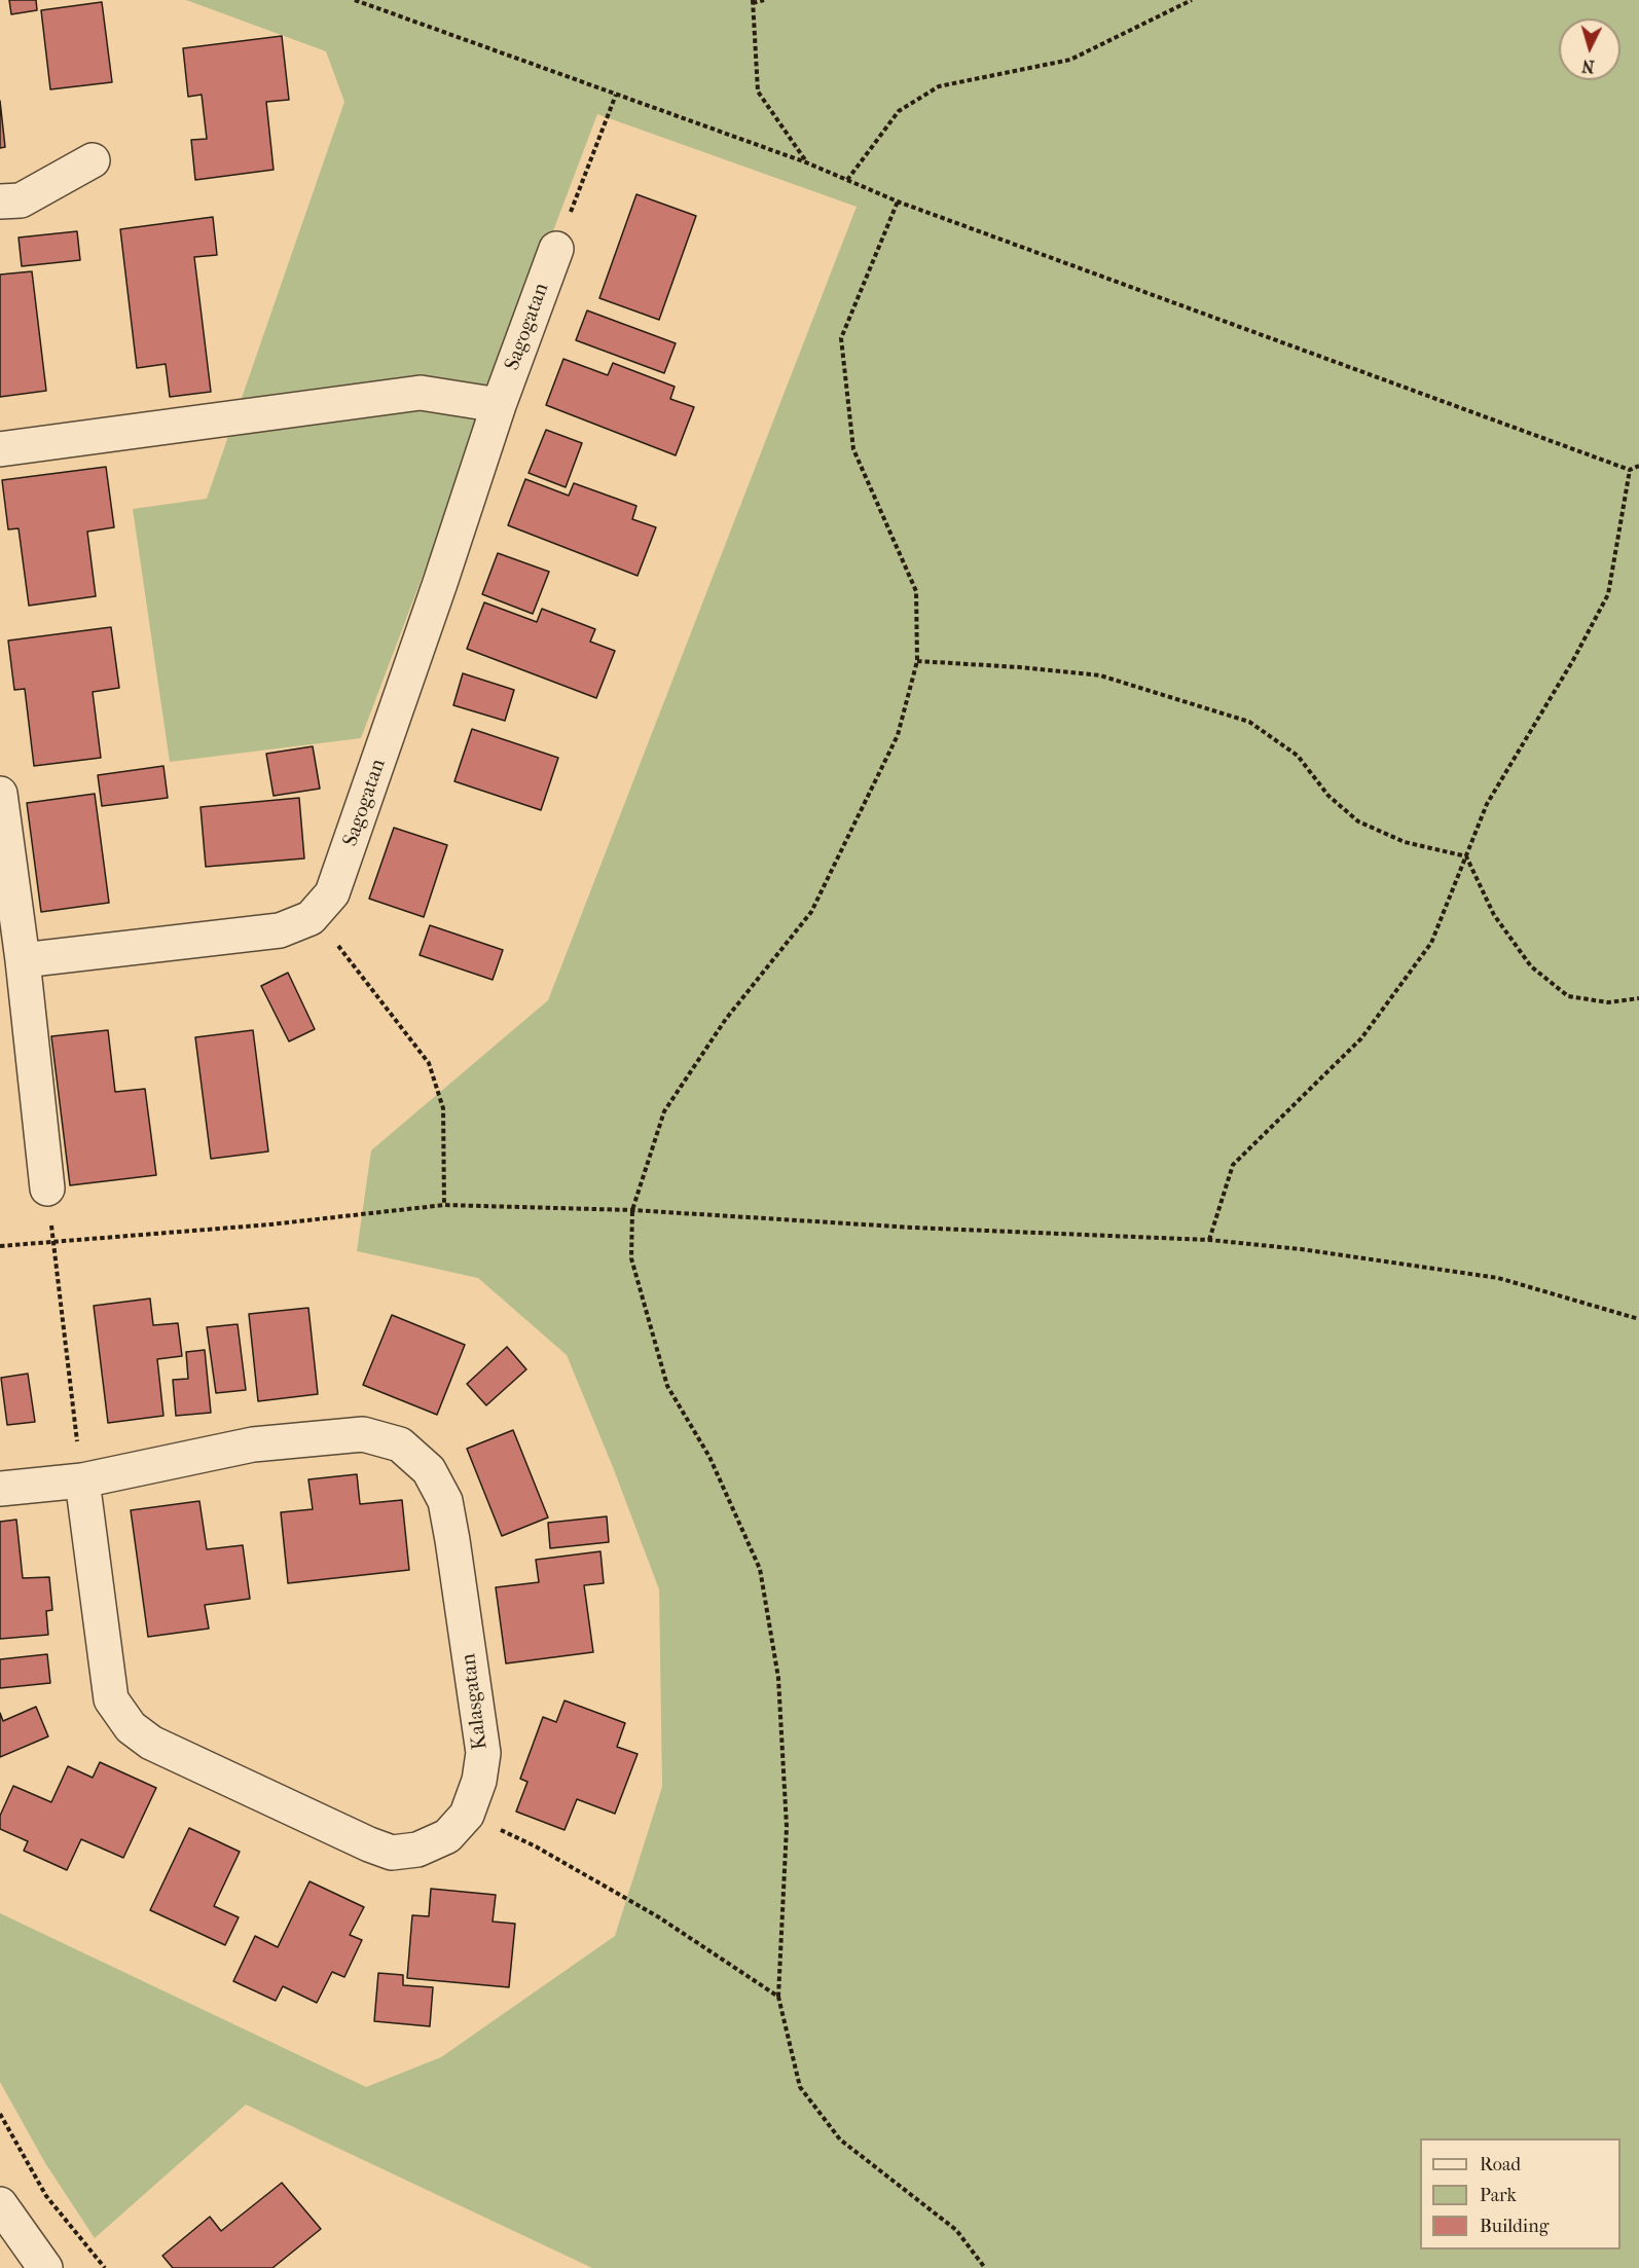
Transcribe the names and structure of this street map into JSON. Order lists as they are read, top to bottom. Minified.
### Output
{"streets":{"street":["Sagogatan","Kalasgatan"]},"legend":["Road","Park","Building"],"north":"bottom"}
